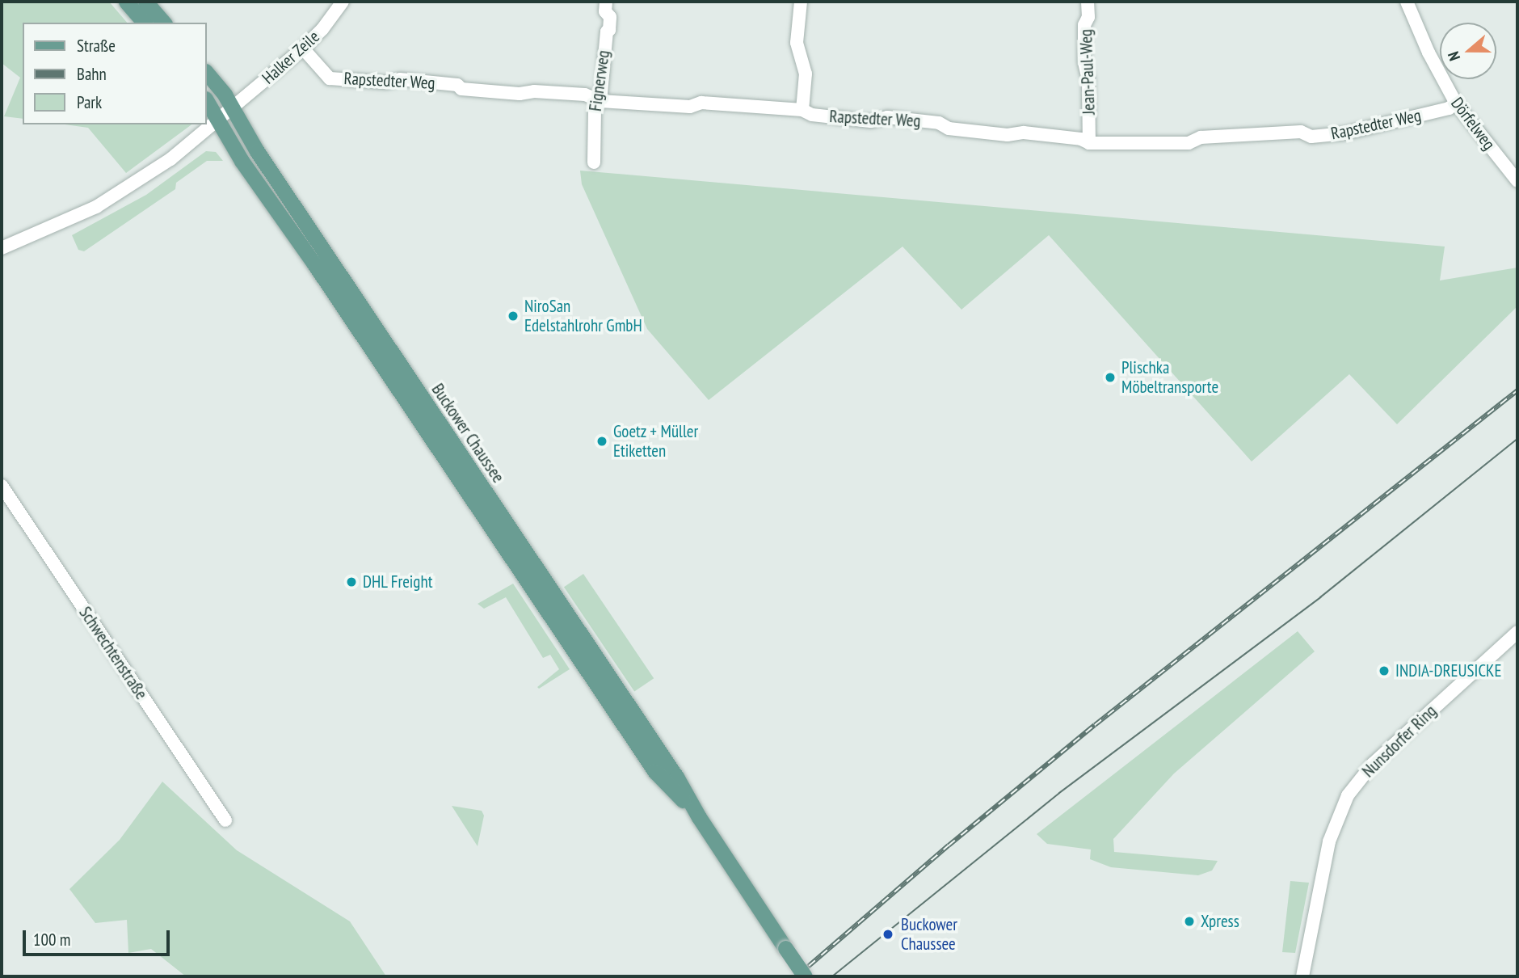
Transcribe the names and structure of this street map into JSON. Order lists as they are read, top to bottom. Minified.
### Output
{"streets":{"main road":["Buckower Chaussee"],"street":["Halker Zeile","Jean-Paul-Weg","Rapstedter Weg","Fignerweg","Dörfelweg","Schwechtenstraße","Nunsdorfer Ring"]},"crossings":[["Halker Zeile","Rapstedter Weg"],["Halker Zeile","Buckower Chaussee"],["Jean-Paul-Weg","Rapstedter Weg"],["Rapstedter Weg","Fignerweg"],["Rapstedter Weg","Dörfelweg"]],"places":["NiroSan Edelstahlrohr GmbH","Plischka Möbeltransporte","Goetz + Müller Etiketten","DHL Freight","INDIA-DREUSICKE","Xpress","Buckower Chaussee"],"legend":["Straße","Bahn","Park"],"scale_bar":"100 m","north":"left"}
